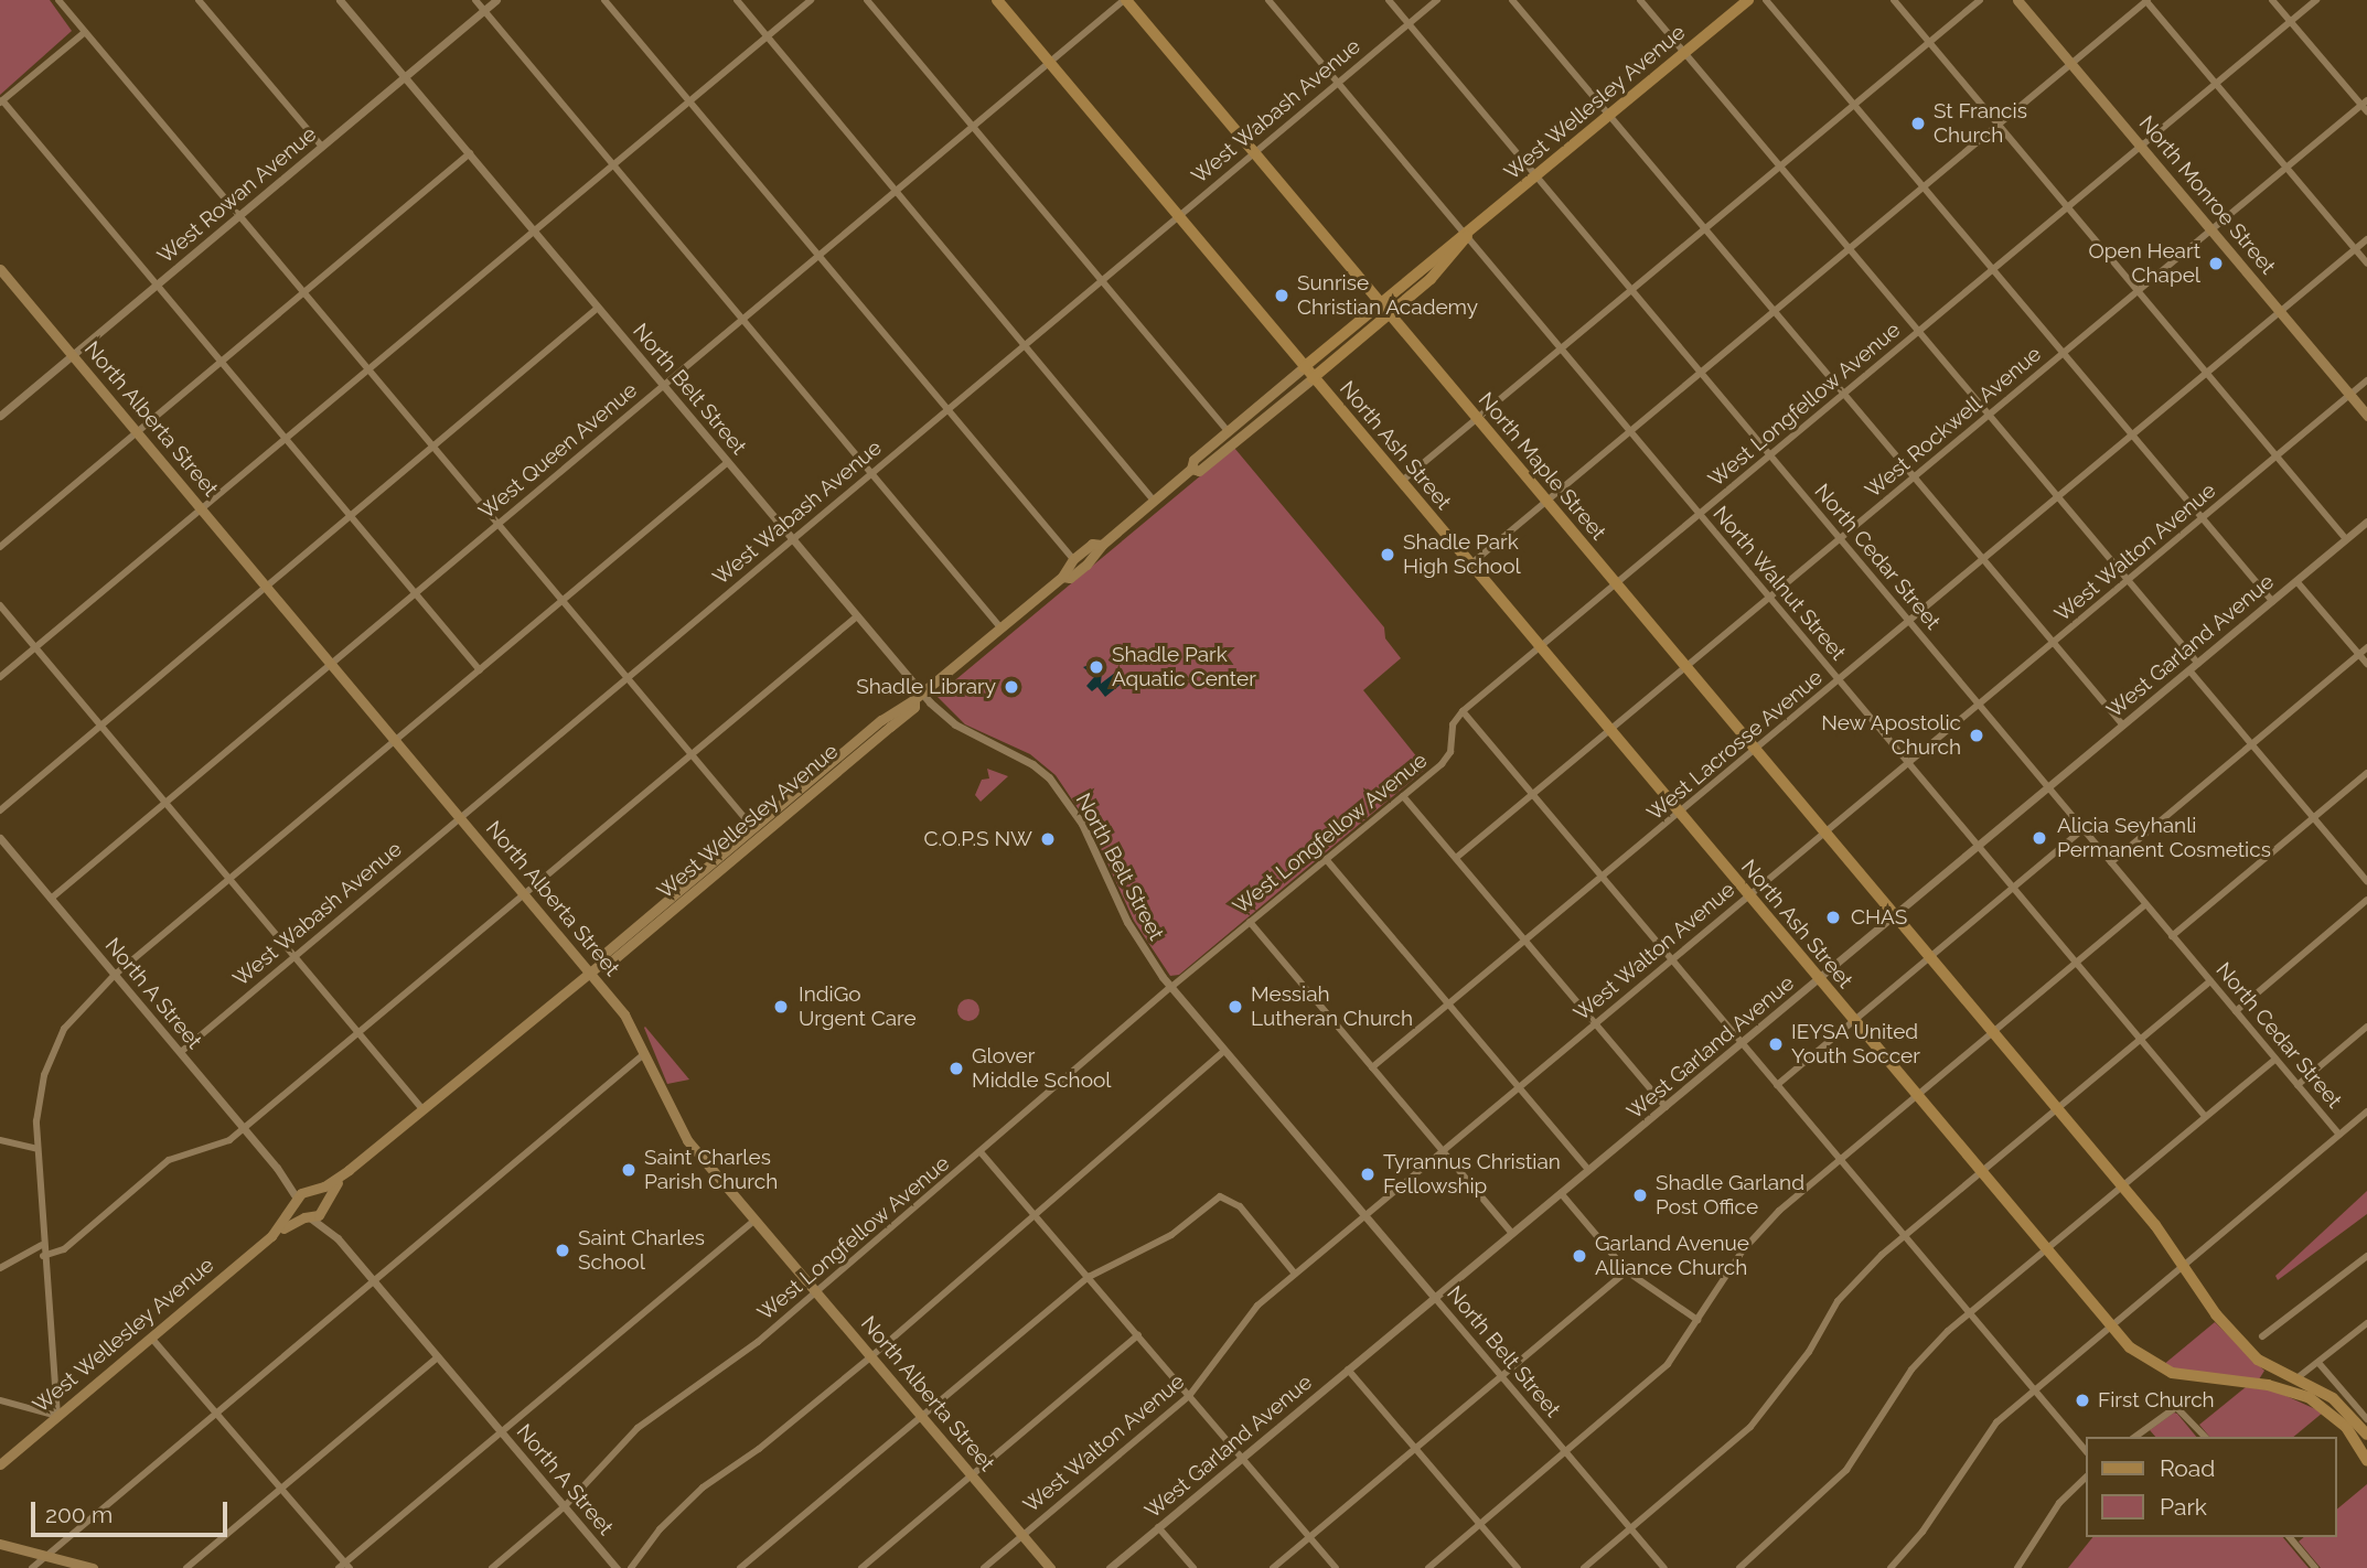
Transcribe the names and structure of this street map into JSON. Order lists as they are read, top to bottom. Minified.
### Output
{"streets":{"main road":["West Wellesley Avenue","North Monroe Street","North Alberta Street","North Ash Street","North Maple Street"],"street":["West Wabash Avenue","West Rowan Avenue","North Belt Street","West Longfellow Avenue","West Rockwell Avenue","West Queen Avenue","West Walton Avenue","North Cedar Street","North Walnut Street","West Garland Avenue","West Lacrosse Avenue","North A Street"]},"crossings":[["West Wellesley Avenue","North Belt Street"],["West Wellesley Avenue","North Alberta Street"],["West Wellesley Avenue","North Ash Street"],["West Wellesley Avenue","North Maple Street"],["West Wellesley Avenue","North Cedar Street"],["West Wellesley Avenue","North Walnut Street"],["West Wellesley Avenue","North A Street"],["West Wabash Avenue","North Belt Street"],["West Wabash Avenue","North Alberta Street"],["West Wabash Avenue","North Ash Street"],["West Wabash Avenue","North Maple Street"],["West Wabash Avenue","North Cedar Street"],["West Wabash Avenue","North Walnut Street"],["West Wabash Avenue","North A Street"],["West Rowan Avenue","North Belt Street"],["West Rowan Avenue","North Alberta Street"],["North Monroe Street","West Longfellow Avenue"],["North Monroe Street","West Rockwell Avenue"],["North Monroe Street","West Walton Avenue"],["North Monroe Street","West Lacrosse Avenue"],["North Belt Street","West Longfellow Avenue"],["North Belt Street","West Queen Avenue"],["North Belt Street","West Walton Avenue"],["North Belt Street","West Garland Avenue"],["West Longfellow Avenue","North Alberta Street"],["West Longfellow Avenue","North Ash Street"],["West Longfellow Avenue","North Maple Street"],["West Longfellow Avenue","North Cedar Street"],["West Longfellow Avenue","North Walnut Street"],["West Longfellow Avenue","North A Street"],["North Alberta Street","West Queen Avenue"],["North Alberta Street","West Walton Avenue"],["West Rockwell Avenue","North Ash Street"],["West Rockwell Avenue","North Maple Street"],["West Rockwell Avenue","North Cedar Street"],["West Rockwell Avenue","North Walnut Street"],["North Ash Street","West Queen Avenue"],["North Ash Street","West Walton Avenue"],["North Ash Street","West Garland Avenue"],["North Ash Street","West Lacrosse Avenue"],["West Queen Avenue","North Maple Street"],["West Queen Avenue","North A Street"],["North Maple Street","West Walton Avenue"],["North Maple Street","West Garland Avenue"],["North Maple Street","West Lacrosse Avenue"],["West Walton Avenue","North Cedar Street"],["West Walton Avenue","North Walnut Street"],["North Cedar Street","West Garland Avenue"],["North Cedar Street","West Lacrosse Avenue"],["North Walnut Street","West Garland Avenue"],["North Walnut Street","West Lacrosse Avenue"]],"places":["St Francis Church","Open Heart Chapel","Sunrise Christian Academy","Shadle Park High School","Shadle Park Aquatic Center","Shadle Library","New Apostolic Church","Alicia Seyhanli Permanent Cosmetics","C.O.P.S NW","CHAS","IndiGo Urgent Care","Messiah Lutheran Church","IEYSA United Youth Soccer","Glover Middle School","Saint Charles Parish Church","Tyrannus Christian Fellowship","Shadle Garland Post Office","Saint Charles School","Garland Avenue Alliance Church","First Church"],"legend":["Road","Park"],"scale_bar":"200 m"}
